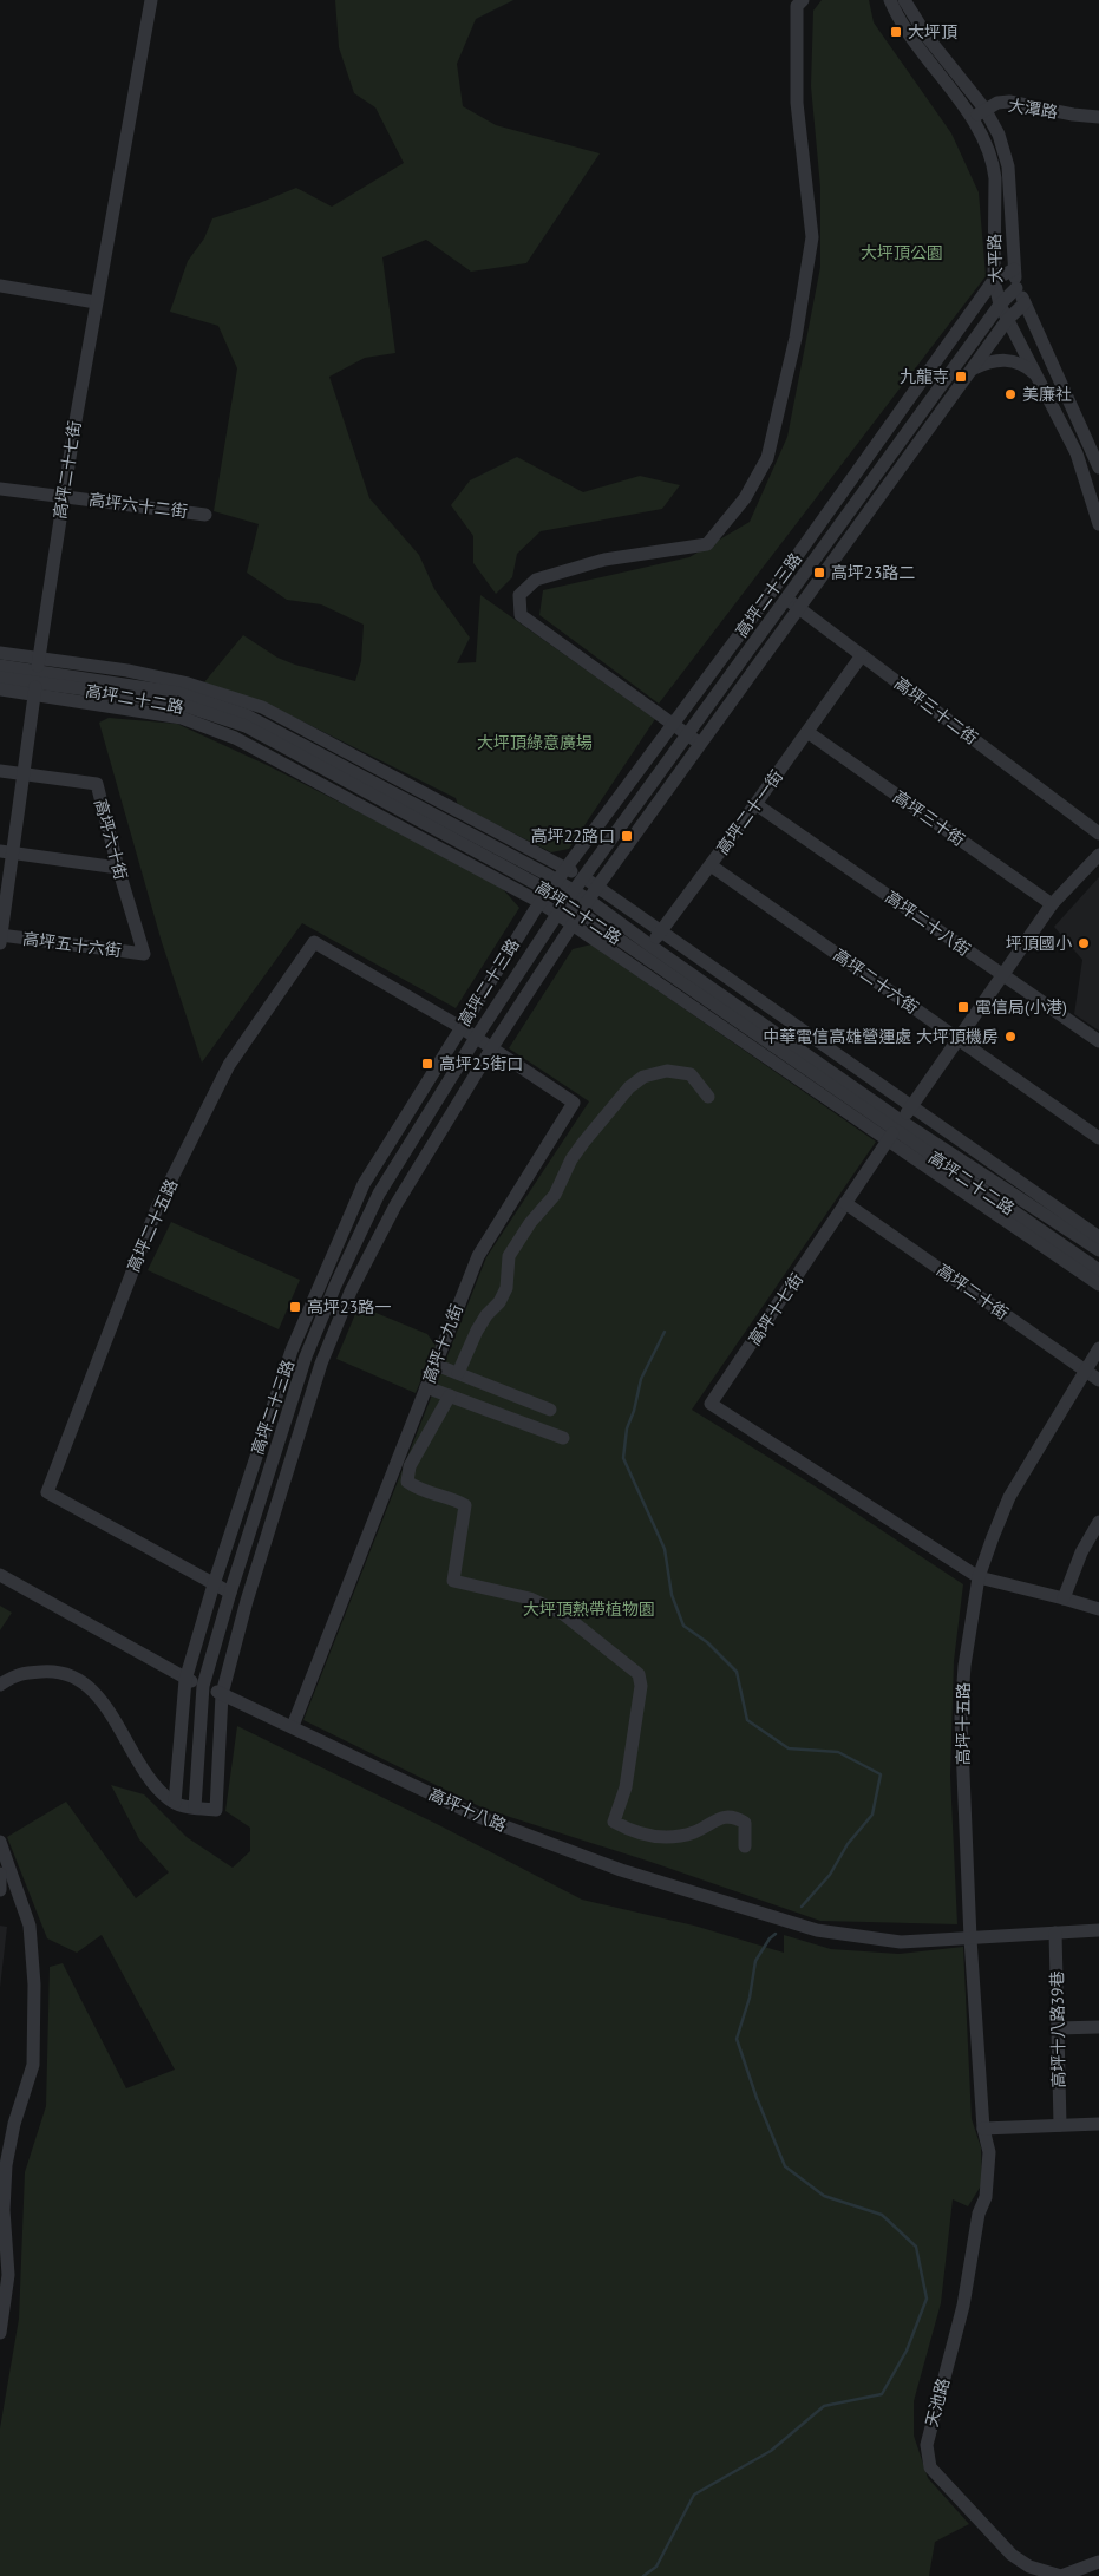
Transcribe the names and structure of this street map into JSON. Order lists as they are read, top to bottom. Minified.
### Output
{"streets":{"street":["大潭路","大平路","高坪二十七街","高坪六十二街","高坪二十三路","高坪二十二路","高坪三十二街","高坪二十一街","高坪三十街","高坪六十街","高坪二十八街","高坪五十六街","高坪二十六街","高坪二十五路","高坪二十街","高坪十七街","高坪十九街","高坪十五路","高坪十八路","高坪十八路39巷","天池路"]},"crossings":[["大潭路","大平路"],["大平路","高坪二十三路"],["高坪二十七街","高坪六十二街"],["高坪二十七街","高坪二十二路"],["高坪二十七街","高坪六十街"],["高坪二十七街","高坪五十六街"],["高坪二十三路","高坪二十二路"],["高坪二十三路","高坪三十二街"],["高坪二十三路","高坪二十五路"],["高坪二十三路","高坪十九街"],["高坪二十三路","高坪十八路"],["高坪二十二路","高坪二十一街"],["高坪二十二路","高坪十七街"],["高坪三十二街","高坪二十一街"],["高坪二十一街","高坪三十街"],["高坪二十一街","高坪二十八街"],["高坪二十一街","高坪二十六街"],["高坪三十街","高坪十七街"],["高坪六十街","高坪五十六街"],["高坪二十八街","高坪十七街"],["高坪二十六街","高坪十七街"],["高坪二十五路","高坪十九街"],["高坪二十街","高坪十七街"],["高坪二十街","高坪十五路"],["高坪十七街","高坪十五路"],["高坪十九街","高坪十八路"],["高坪十五路","高坪十八路"],["高坪十五路","天池路"],["高坪十八路","高坪十八路39巷"]],"parks":["大坪頂公園","大坪頂綠意廣場","大坪頂熱帶植物園"],"places":{"transit":["大坪頂","九龍寺","高坪23路二","高坪22路口","電信局(小港)","高坪25街口","高坪23路一"],"other":["美廉社","坪頂國小","中華電信高雄營運處 大坪頂機房"]}}
